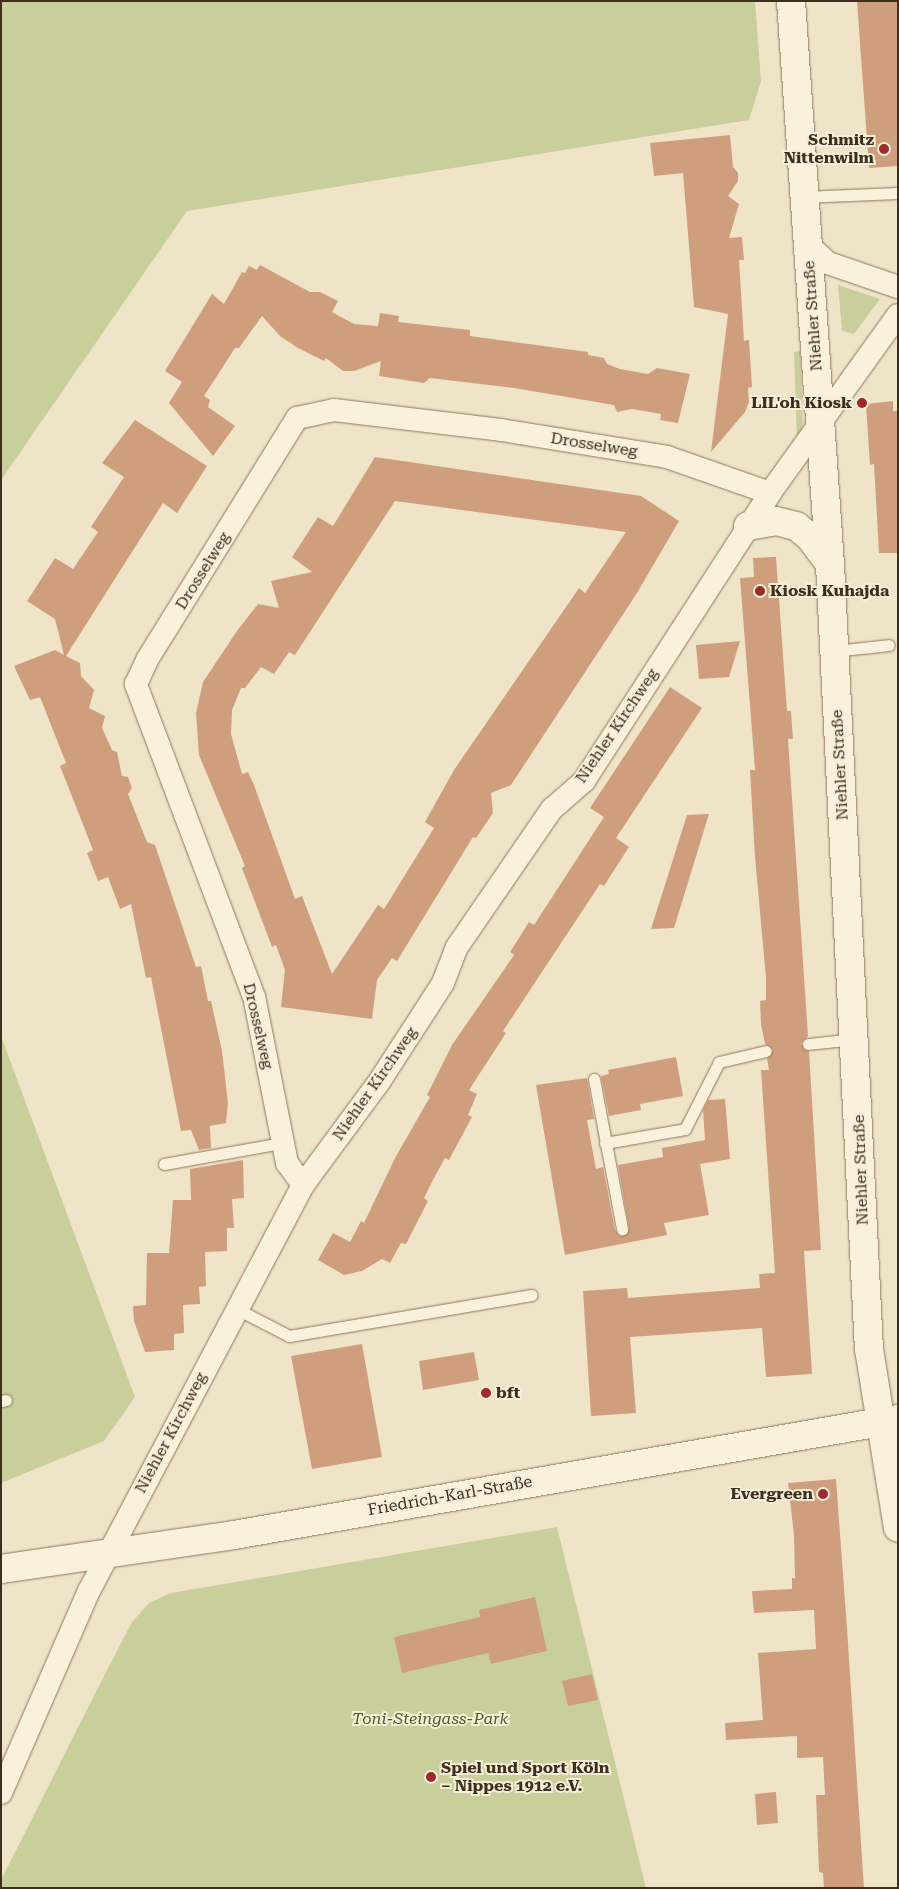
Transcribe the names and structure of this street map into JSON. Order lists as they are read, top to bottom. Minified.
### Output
{"streets":{"street":["Niehler Straße","Drosselweg","Niehler Kirchweg","Friedrich-Karl-Straße"]},"crossings":[["Niehler Straße","Niehler Kirchweg"],["Niehler Straße","Friedrich-Karl-Straße"],["Drosselweg","Niehler Kirchweg"],["Niehler Kirchweg","Friedrich-Karl-Straße"]],"parks":["Toni-Steingass-Park"],"places":["Schmitz Nittenwilm","LIL'oh Kiosk","Kiosk Kuhajda","bft","Evergreen","Spiel und Sport Köln – Nippes 1912 e.V."]}
